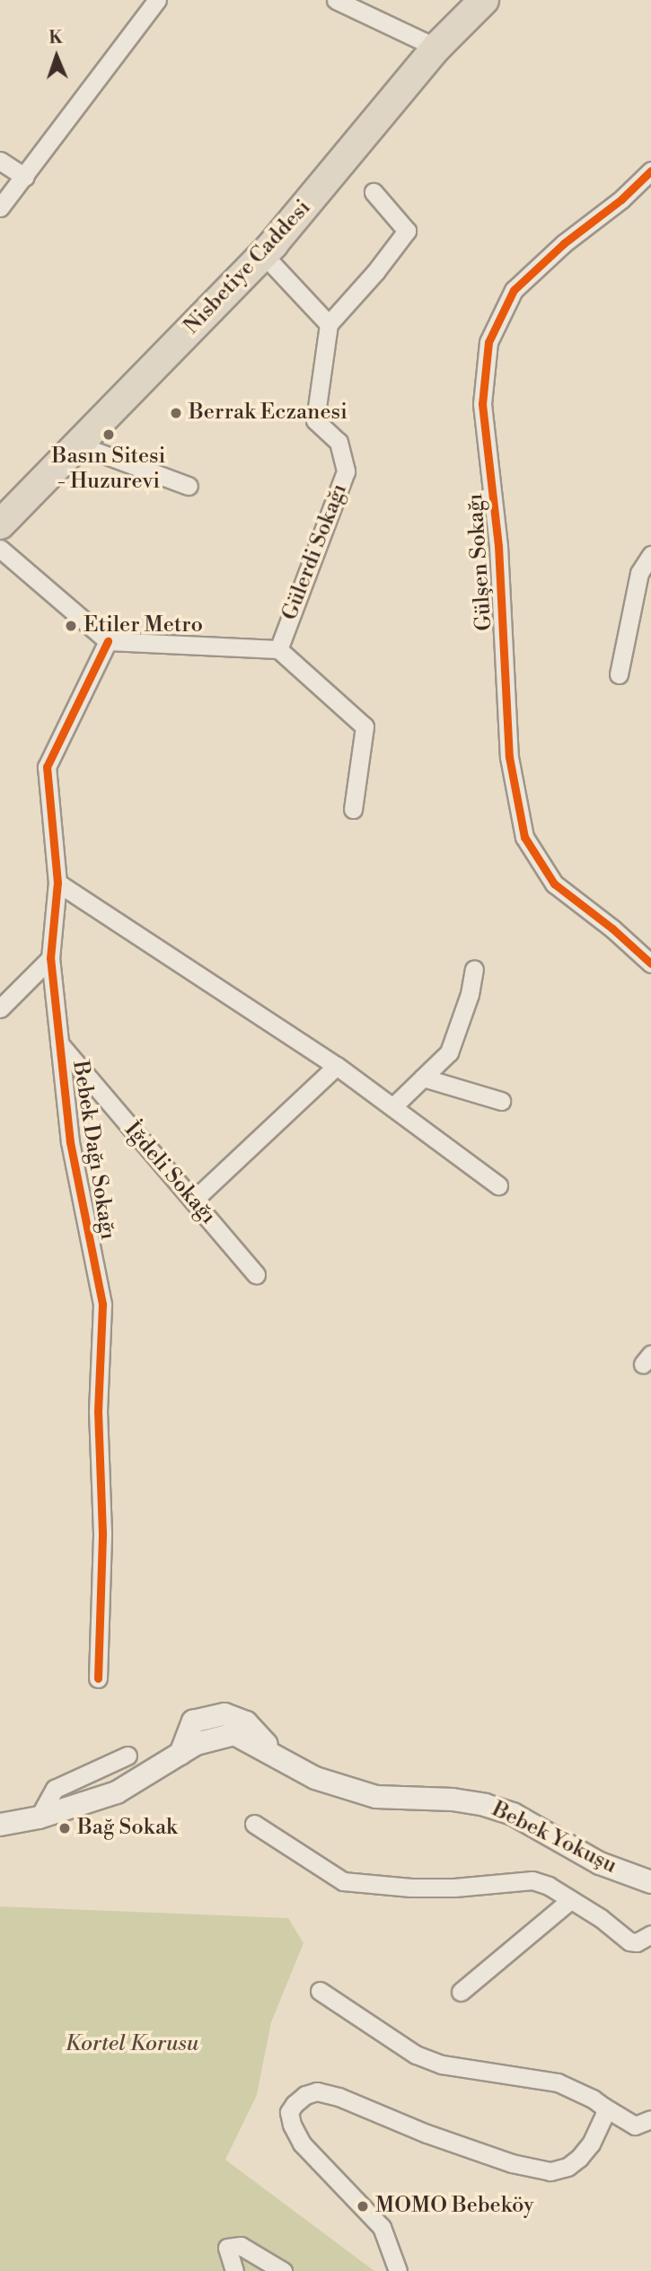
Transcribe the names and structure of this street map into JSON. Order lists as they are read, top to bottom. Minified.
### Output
{"streets":{"main road":["Nisbetiye Caddesi"],"street":["Gülerdi Sokağı","Gülşen Sokağı","Bebek Dağı Sokağı","İğdeli Sokağı","Bebek Yokuşu"]},"crossings":[["Bebek Dağı Sokağı","İğdeli Sokağı"]],"parks":["Kortel Korusu"],"places":["Berrak Eczanesi","Basın Sitesi - Huzurevi","Etiler Metro","Bağ Sokak","MOMO Bebeköy"],"north":"top"}
